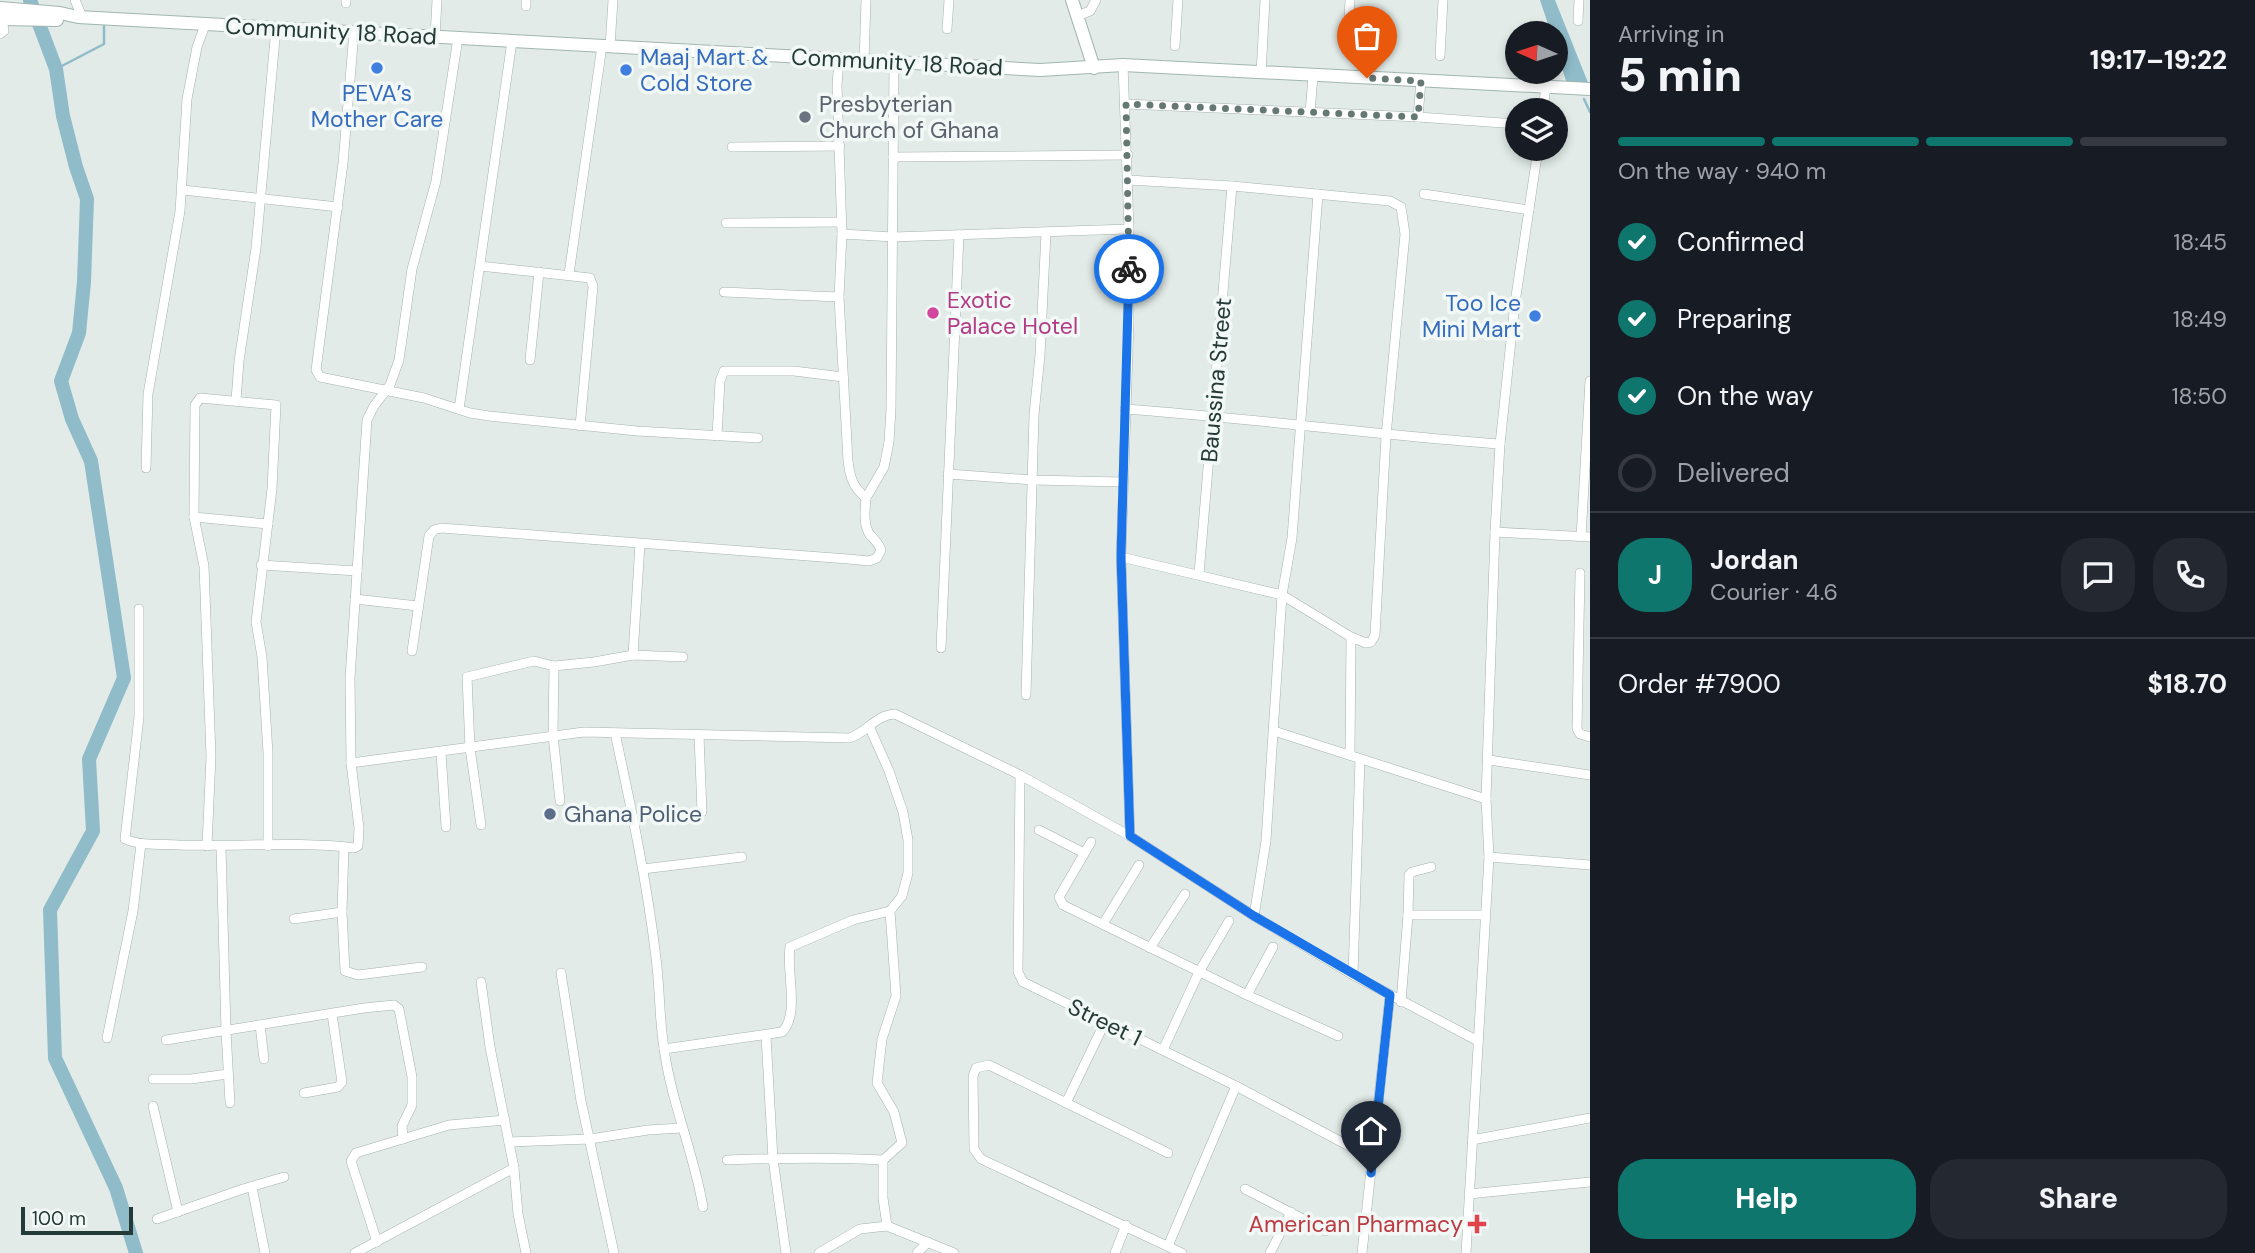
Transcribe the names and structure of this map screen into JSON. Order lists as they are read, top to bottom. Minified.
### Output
{"streets":{"main road":["Community 18 Road"],"street":["Baussina Street","Street 1"]},"places":{"other":["PEVA’s Mother Care","Maaj Mart & Cold Store","Presbyterian Church of Ghana","Exotic Palace Hotel","Too Ice Mini Mart","Ghana Police"],"health":["American Pharmacy"]},"scale_bar":"100 m","north":"left","page":{"heading":["5 min","Arriving in","19:17–19:22"],"panel":["Jordan","Courier · 4.6","Order #7900","$18.70"],"bar":"On the way · 940 m","list":[["Confirmed","18:45"],["Preparing","18:49"],["On the way","18:50"],"Delivered"],"round":"J","buttons":["Help","Share"],"scale":"100 m"}}
